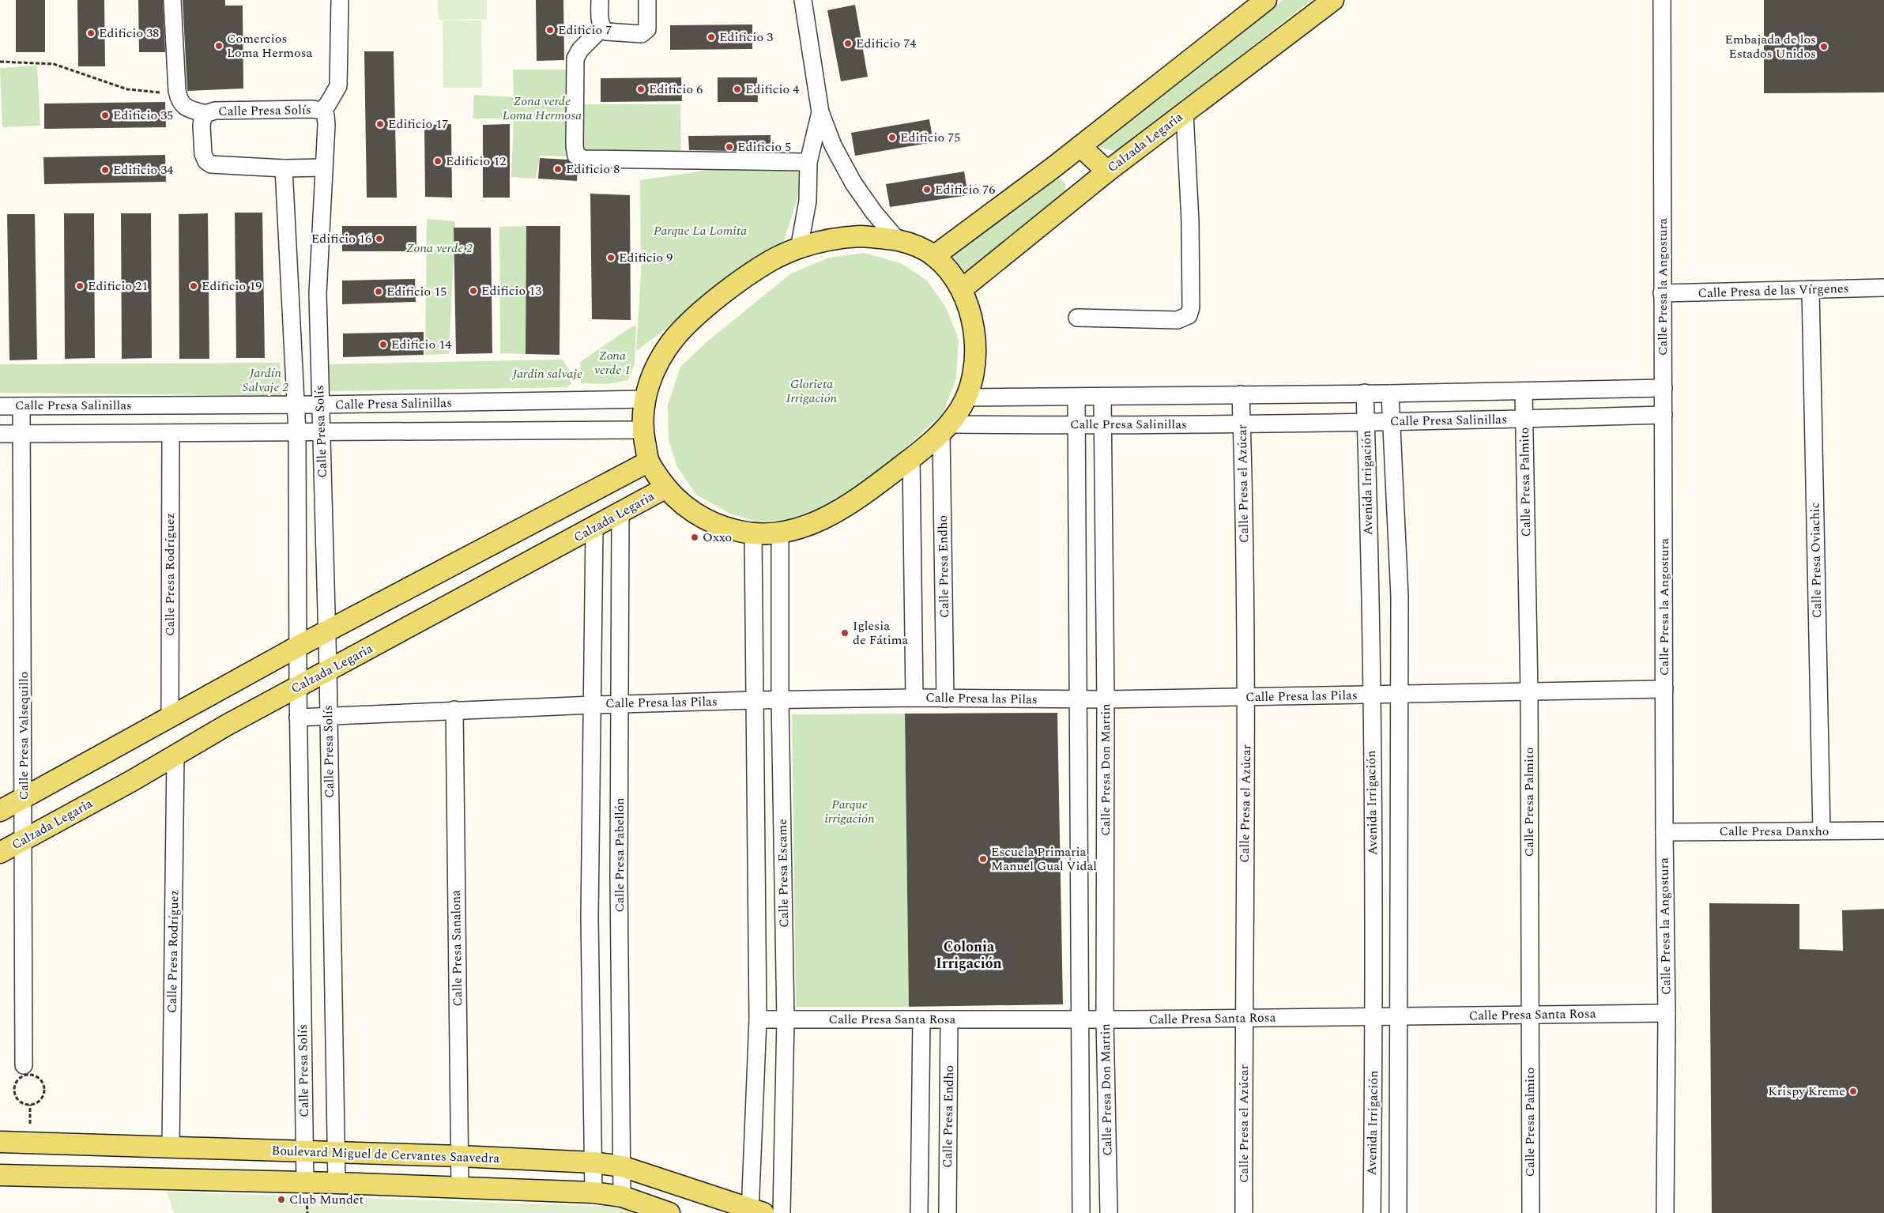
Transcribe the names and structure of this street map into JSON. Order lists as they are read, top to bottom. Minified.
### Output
{"streets":{"main road":["Calzada Legaria","Boulevard Miguel de Cervantes Saavedra"],"street":["Calle Presa Solís","Calle Presa la Angostura","Calle Presa de las Vírgenes","Calle Presa Salinillas","Calle Presa Palmito","Avenida Irrigación","Calle Presa el Azúcar","Calle Presa Oviachic","Calle Presa Endho","Calle Presa Rodríguez","Calle Presa las Pilas","Calle Presa Valsequillo","Calle Presa Don Martin","Calle Presa Danxho","Calle Presa Pabellón","Calle Presa Escame","Calle Presa Sanalona","Calle Presa Santa Rosa"]},"crossings":[["Calle Presa Solís","Calzada Legaria"],["Calle Presa Solís","Calle Presa Salinillas"],["Calle Presa Solís","Calle Presa las Pilas"],["Calle Presa Solís","Boulevard Miguel de Cervantes Saavedra"],["Calzada Legaria","Calle Presa Rodríguez"],["Calzada Legaria","Calle Presa Valsequillo"],["Calzada Legaria","Calle Presa Pabellón"],["Calle Presa la Angostura","Calle Presa de las Vírgenes"],["Calle Presa la Angostura","Calle Presa Salinillas"],["Calle Presa la Angostura","Calle Presa las Pilas"],["Calle Presa la Angostura","Calle Presa Danxho"],["Calle Presa la Angostura","Calle Presa Santa Rosa"],["Calle Presa de las Vírgenes","Calle Presa Oviachic"],["Calle Presa Salinillas","Calle Presa Palmito"],["Calle Presa Salinillas","Avenida Irrigación"],["Calle Presa Salinillas","Calle Presa el Azúcar"],["Calle Presa Salinillas","Calle Presa Endho"],["Calle Presa Salinillas","Calle Presa Rodríguez"],["Calle Presa Salinillas","Calle Presa Valsequillo"],["Calle Presa Salinillas","Calle Presa Don Martin"],["Calle Presa Palmito","Calle Presa las Pilas"],["Calle Presa Palmito","Calle Presa Santa Rosa"],["Avenida Irrigación","Calle Presa las Pilas"],["Avenida Irrigación","Calle Presa Santa Rosa"],["Calle Presa el Azúcar","Calle Presa las Pilas"],["Calle Presa el Azúcar","Calle Presa Santa Rosa"],["Calle Presa Oviachic","Calle Presa Danxho"],["Calle Presa Endho","Calle Presa las Pilas"],["Calle Presa Endho","Calle Presa Santa Rosa"],["Calle Presa Rodríguez","Boulevard Miguel de Cervantes Saavedra"],["Calle Presa las Pilas","Calle Presa Don Martin"],["Calle Presa las Pilas","Calle Presa Pabellón"],["Calle Presa las Pilas","Calle Presa Escame"],["Calle Presa las Pilas","Calle Presa Sanalona"],["Calle Presa Don Martin","Calle Presa Santa Rosa"],["Calle Presa Pabellón","Boulevard Miguel de Cervantes Saavedra"],["Calle Presa Escame","Calle Presa Santa Rosa"],["Calle Presa Escame","Boulevard Miguel de Cervantes Saavedra"],["Calle Presa Sanalona","Boulevard Miguel de Cervantes Saavedra"]],"districts":["Colonia Irrigación"],"parks":["Zona verde Loma Hermosa","Parque La Lomita","Zona verde 2","Zona verde 1","Jardín Salvaje 2","Jardin salvaje","Glorieta Irrigación","Parque irrigación"],"places":["Edificio 7","Edificio 38","Edificio 3","Edificio 74","Comercios Loma Hermosa","Embajada de los Estados Unidos","Edificio 6","Edificio 4","Edificio 35","Edificio 17","Edificio 75","Edificio 5","Edificio 12","Edificio 8","Edificio 34","Edificio 76","Edificio 16","Edificio 9","Edificio 21","Edificio 19","Edificio 13","Edificio 15","Edificio 14","Oxxo","Iglesia de Fátima","Escuela Primaria Manuel Gual Vidal","Krispy Kreme","Club Mundet"]}
